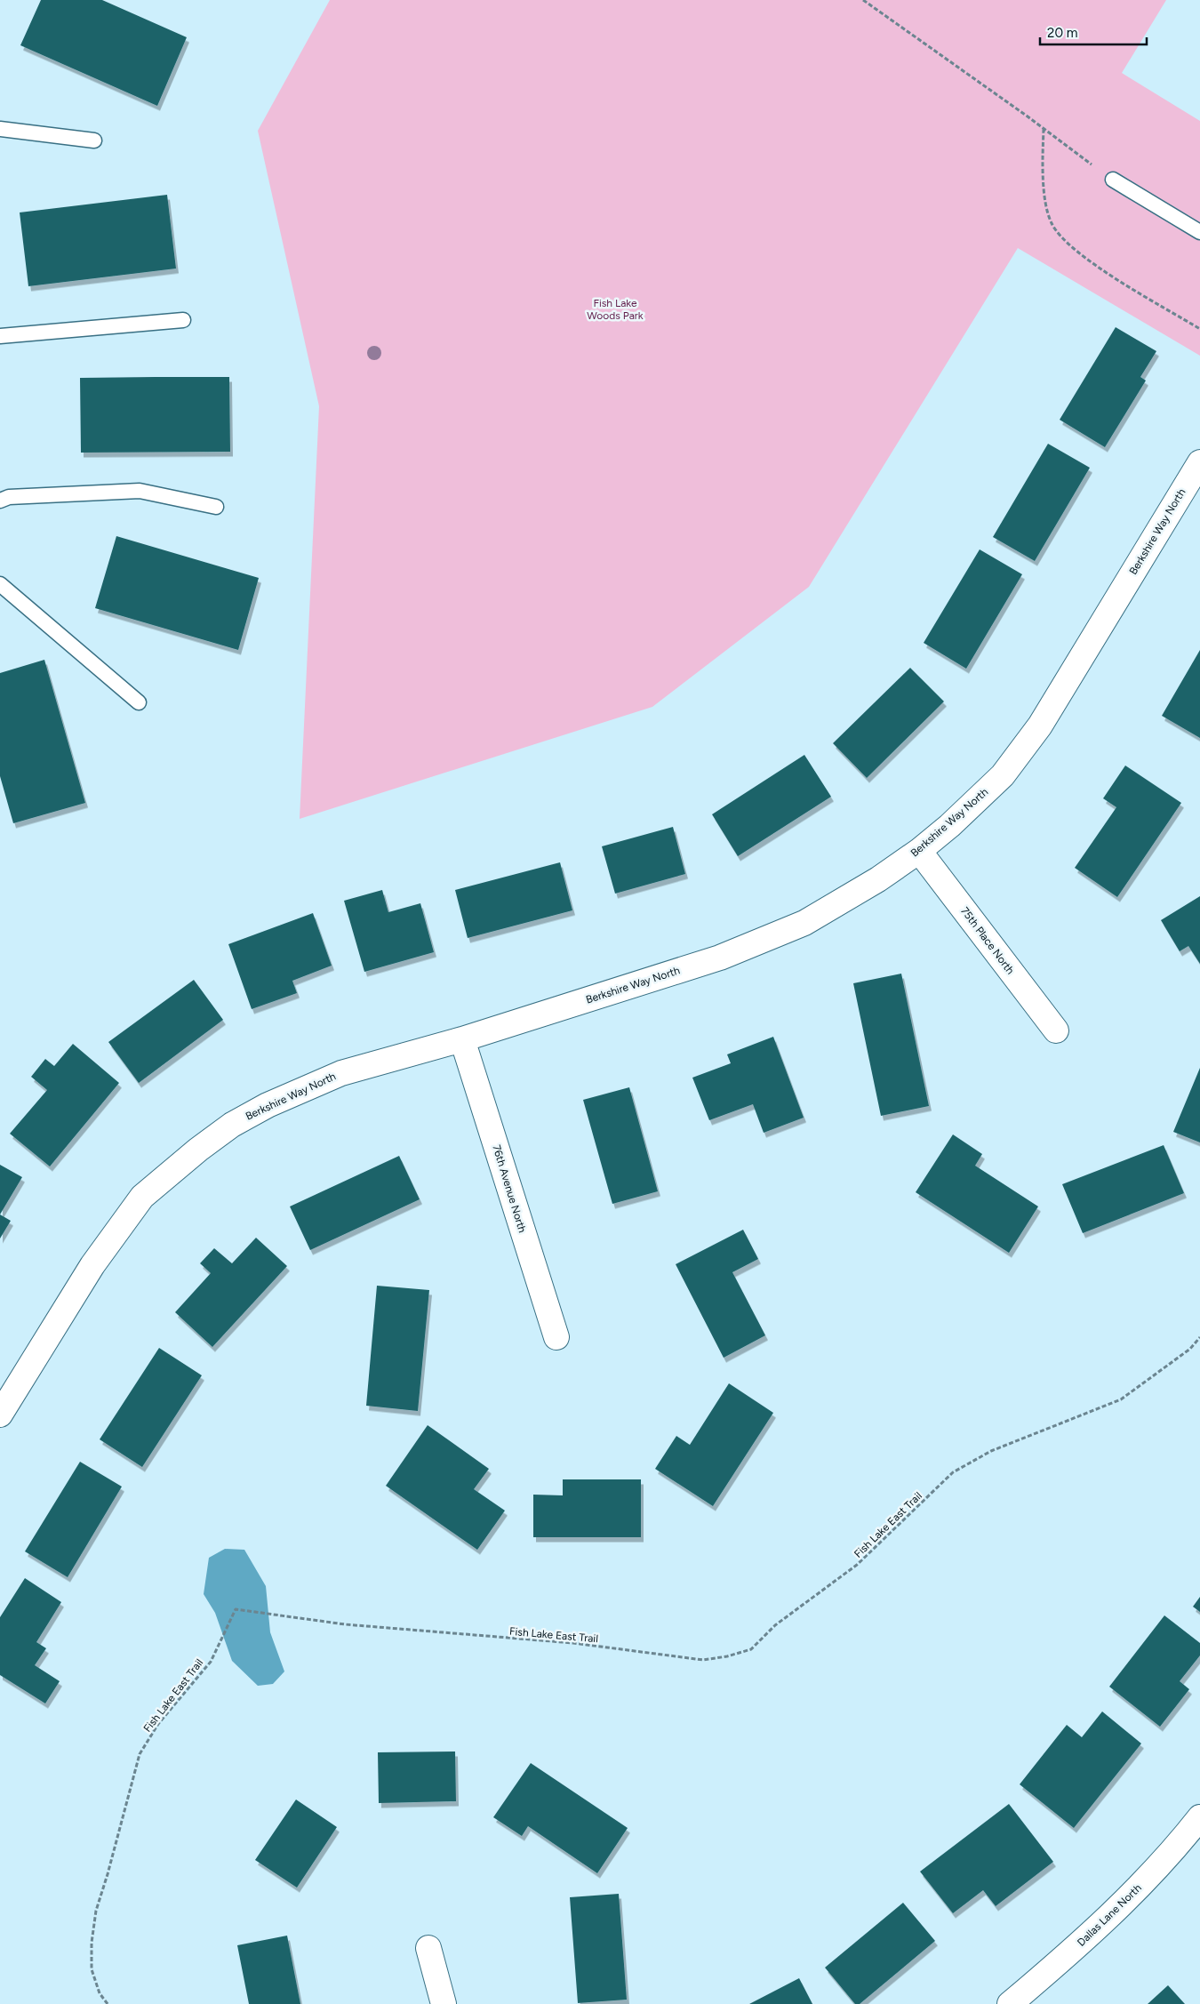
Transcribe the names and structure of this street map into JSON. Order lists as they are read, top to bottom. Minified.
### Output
{"streets":{"street":["Berkshire Way North","75th Place North","76th Avenue North","Dallas Lane North"],"path":["Fish Lake East Trail"]},"crossings":[["Berkshire Way North","75th Place North"],["Berkshire Way North","76th Avenue North"]],"parks":["Fish Lake Woods Park"],"scale_bar":"20 m"}
